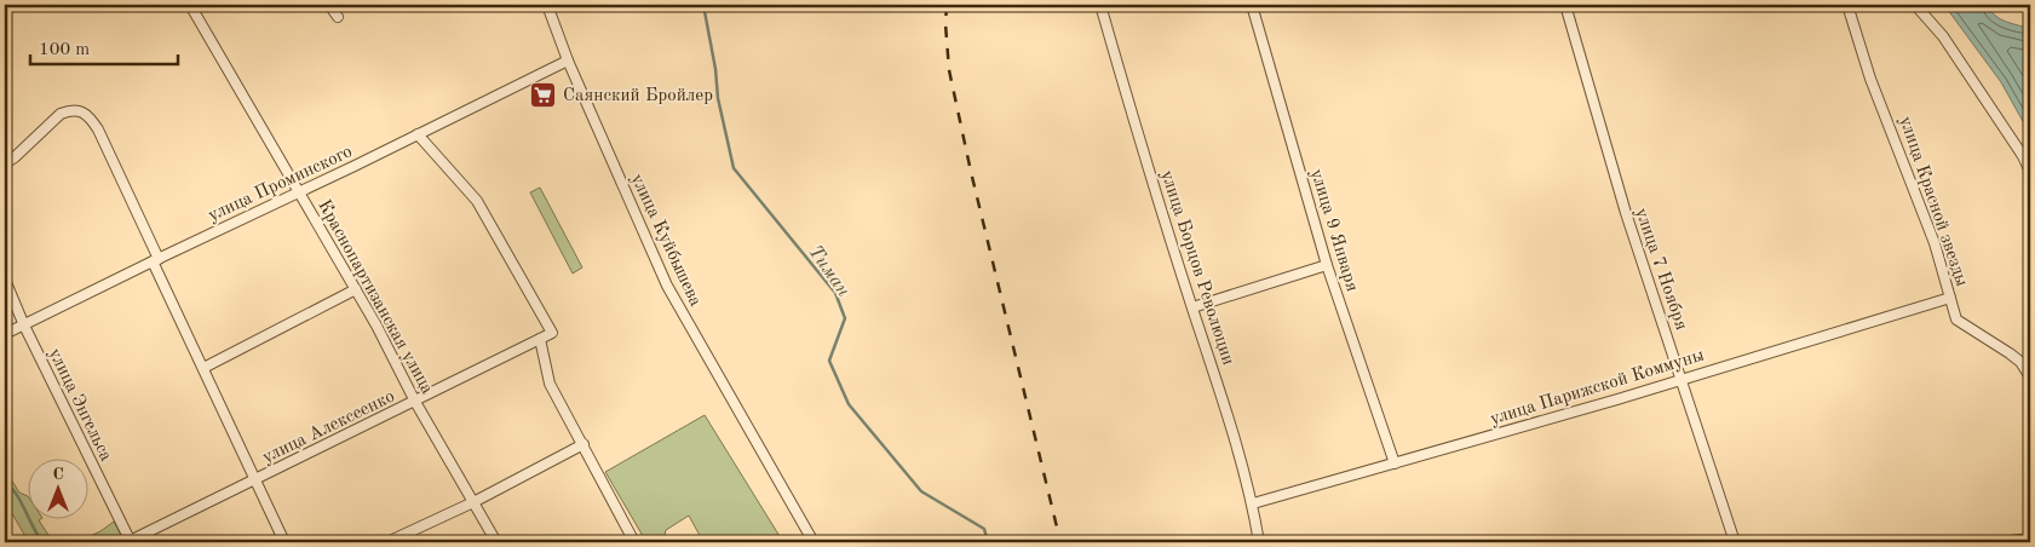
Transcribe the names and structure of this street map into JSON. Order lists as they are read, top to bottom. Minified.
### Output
{"streets":{"street":["улица Проминского","улица Красной звезды","улица 9 Января","улица Куйбышева","улица Борцов Революции","улица 7 Ноября","Краснопартизанская улица","улица Парижской Коммуны","улица Энгельса","улица Алексеенко"]},"crossings":[["улица Проминского","улица Куйбышева"],["улица Проминского","Краснопартизанская улица"],["улица Проминского","улица Энгельса"],["улица Красной звезды","улица Парижской Коммуны"],["улица 9 Января","улица Парижской Коммуны"],["улица Борцов Революции","улица Парижской Коммуны"],["улица 7 Ноября","улица Парижской Коммуны"],["Краснопартизанская улица","улица Алексеенко"],["улица Энгельса","улица Алексеенко"]],"water":["Тиман"],"places":{"supermarket":["Саянский Бройлер"]},"scale_bar":"100 m","north":"top"}
